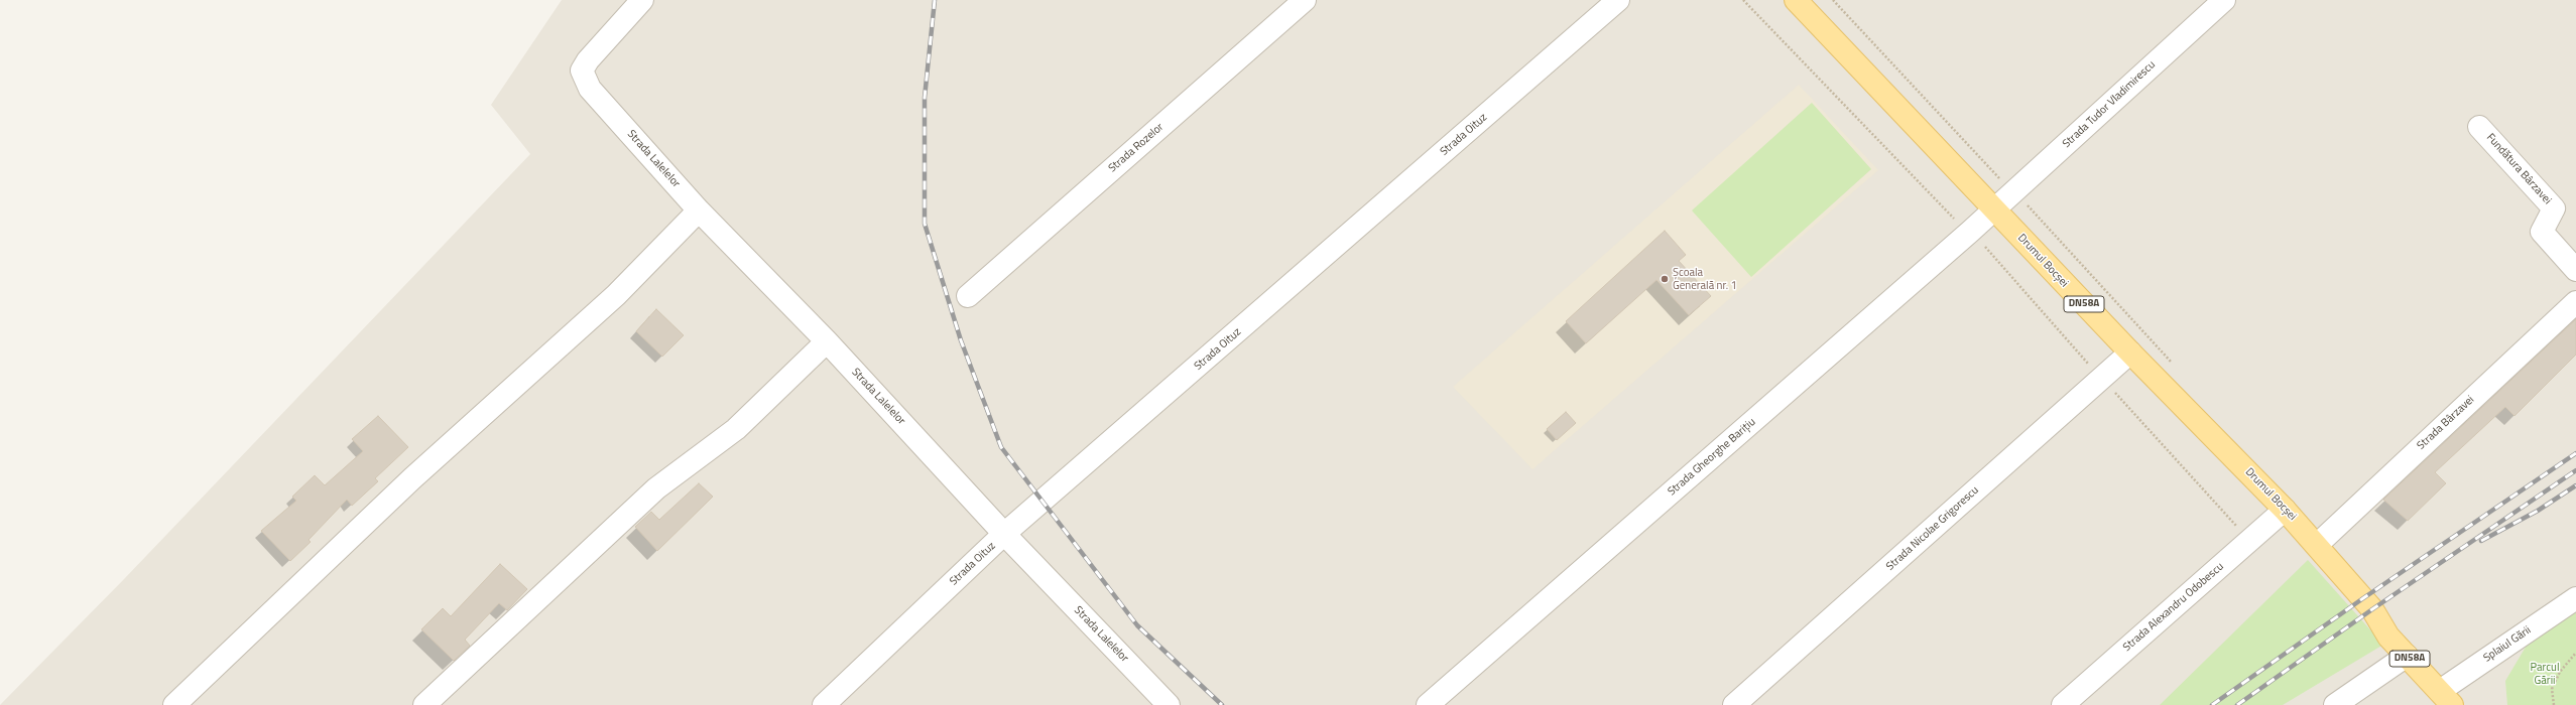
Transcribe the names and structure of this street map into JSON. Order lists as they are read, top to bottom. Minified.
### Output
{"streets":{"main road":["Drumul Bocșei","DN58A"],"street":["Strada Tudor Vladimirescu","Strada Oituz","Strada Rozelor","Strada Lalelelor","Fundătura Bârzavei","Strada Bârzavei","Strada Gheorghe Barițiu","Strada Nicolae Grigorescu","Strada Alexandru Odobescu","Splaiul Gării"]},"crossings":[["Strada Tudor Vladimirescu","Drumul Bocșei"],["Strada Tudor Vladimirescu","Strada Gheorghe Barițiu"],["Strada Oituz","Strada Lalelelor"],["Drumul Bocșei","DN58A"],["Drumul Bocșei","Strada Bârzavei"],["Drumul Bocșei","Strada Gheorghe Barițiu"],["Drumul Bocșei","Strada Nicolae Grigorescu"],["Drumul Bocșei","Strada Alexandru Odobescu"],["DN58A","Splaiul Gării"]],"parks":["Parcul Gării"],"places":["Școala Generală nr. 1"]}
